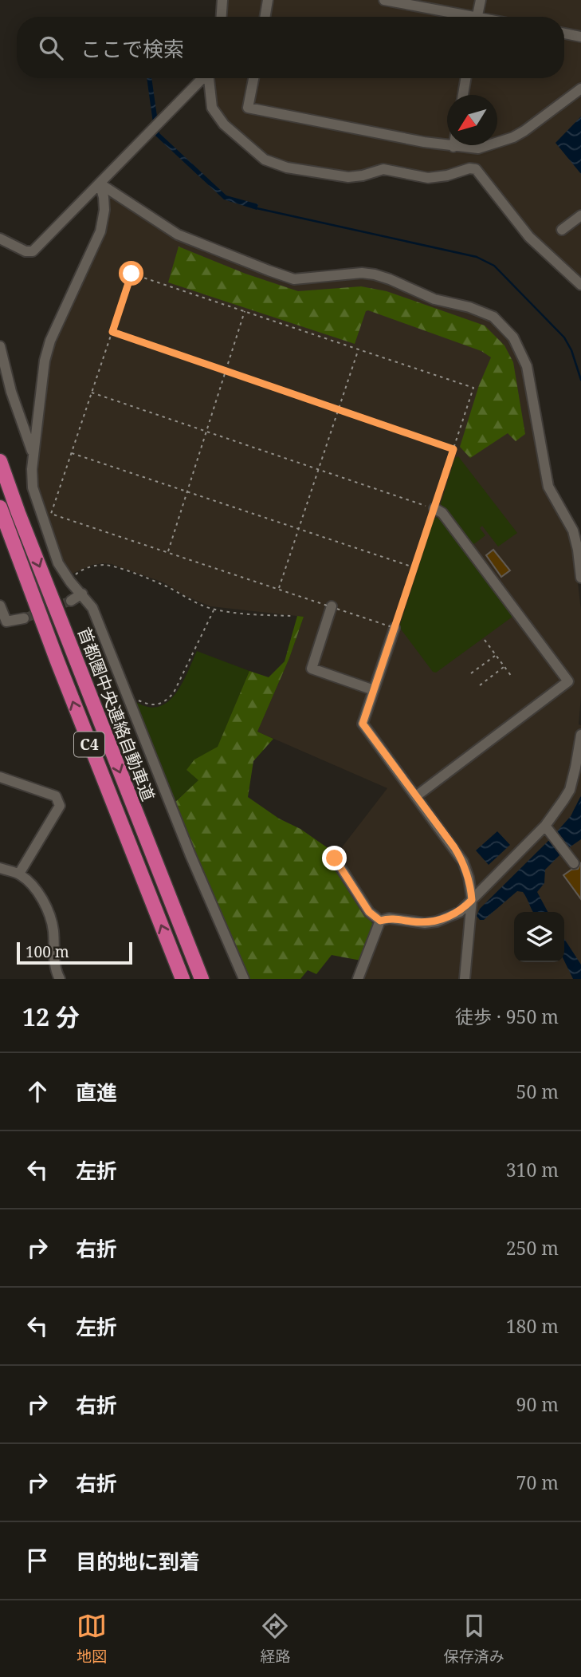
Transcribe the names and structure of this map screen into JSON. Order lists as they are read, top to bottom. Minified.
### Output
{"streets":{"highway":["首都圏中央連絡自動車道","C4"]},"scale_bar":"100 m","north":"bottom left","page":{"search":"ここで検索","scale":"100 m","heading":["12 分","徒歩 · 950 m"],"list":[["直進","50 m"],["左折","310 m"],["右折","250 m"],["左折","180 m"],["右折","90 m"],["右折","70 m"],"目的地に到着"],"nav":["地図","経路","保存済み"]}}
